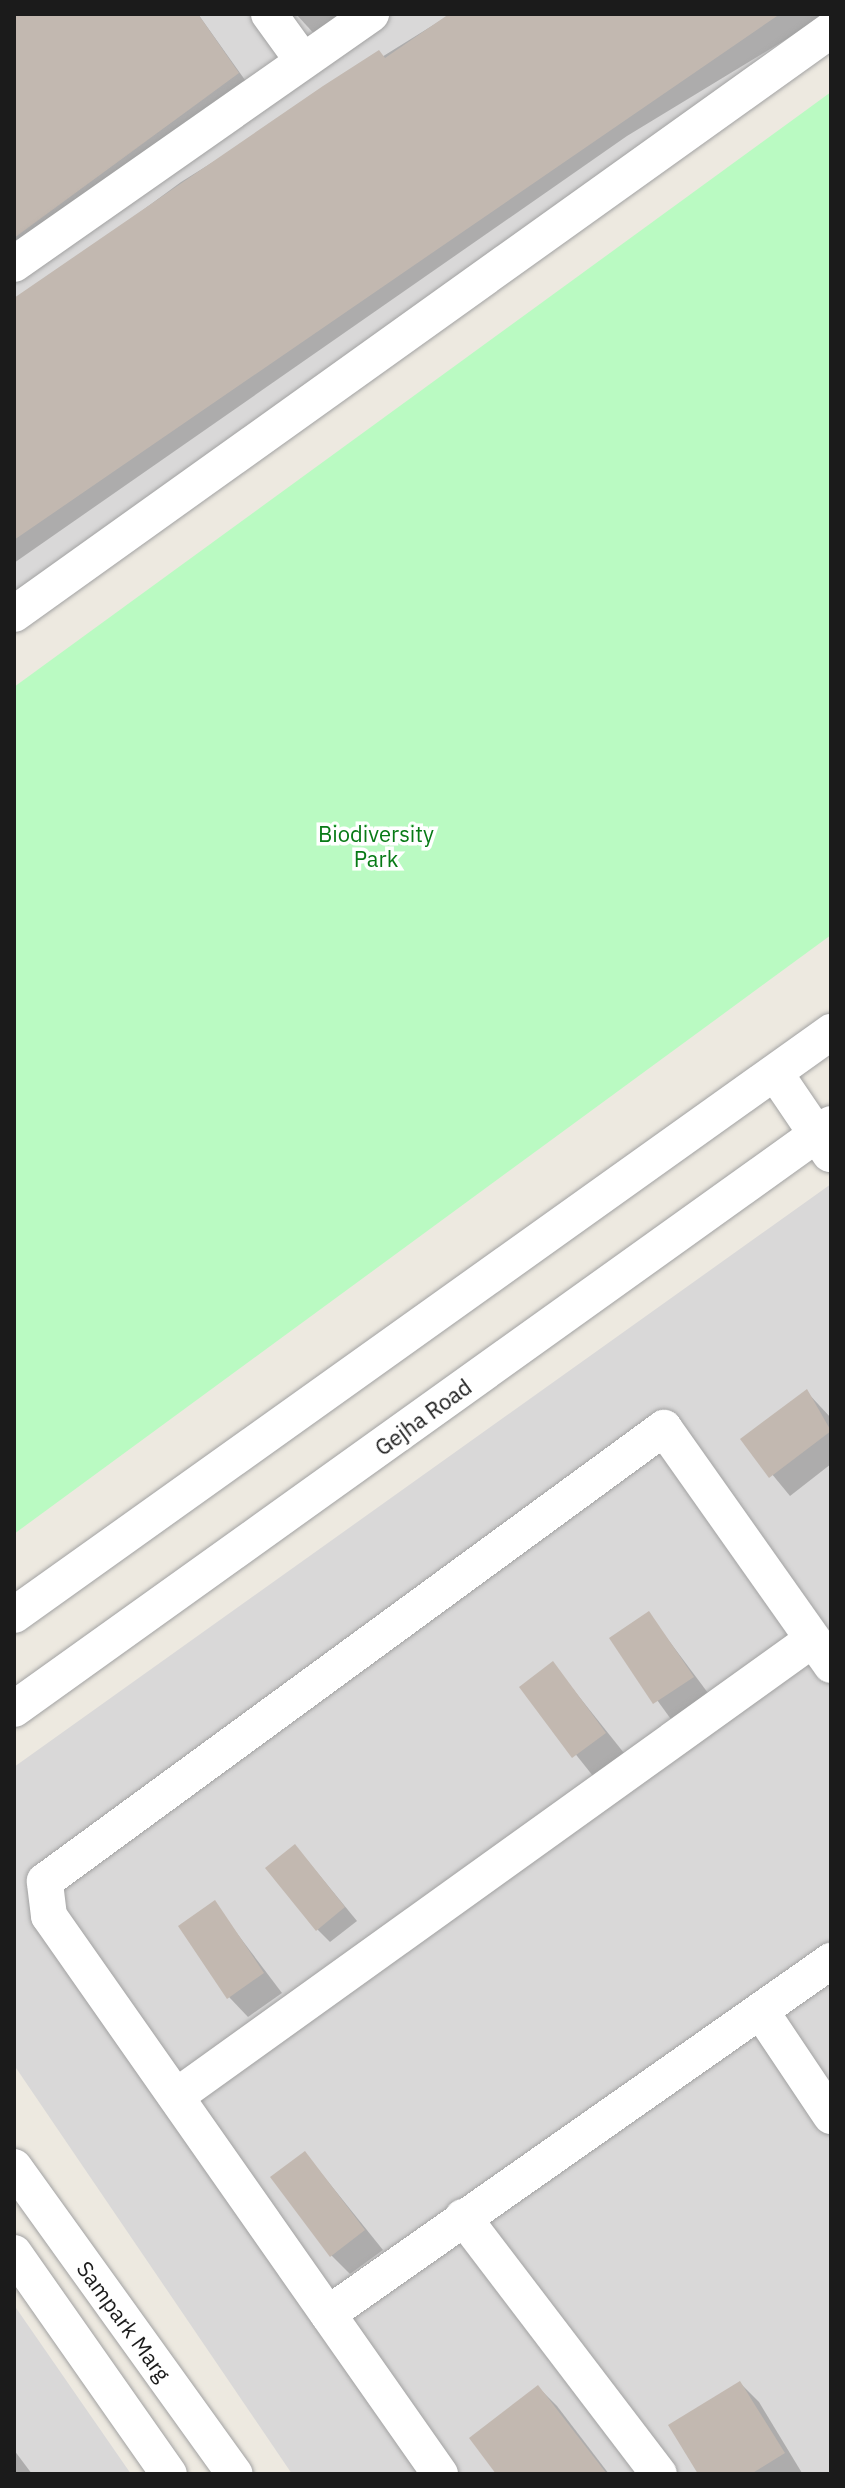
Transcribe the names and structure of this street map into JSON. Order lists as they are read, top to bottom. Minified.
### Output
{"streets":{"street":["Gejha Road","Sampark Marg"]},"parks":["Biodiversity Park"]}
